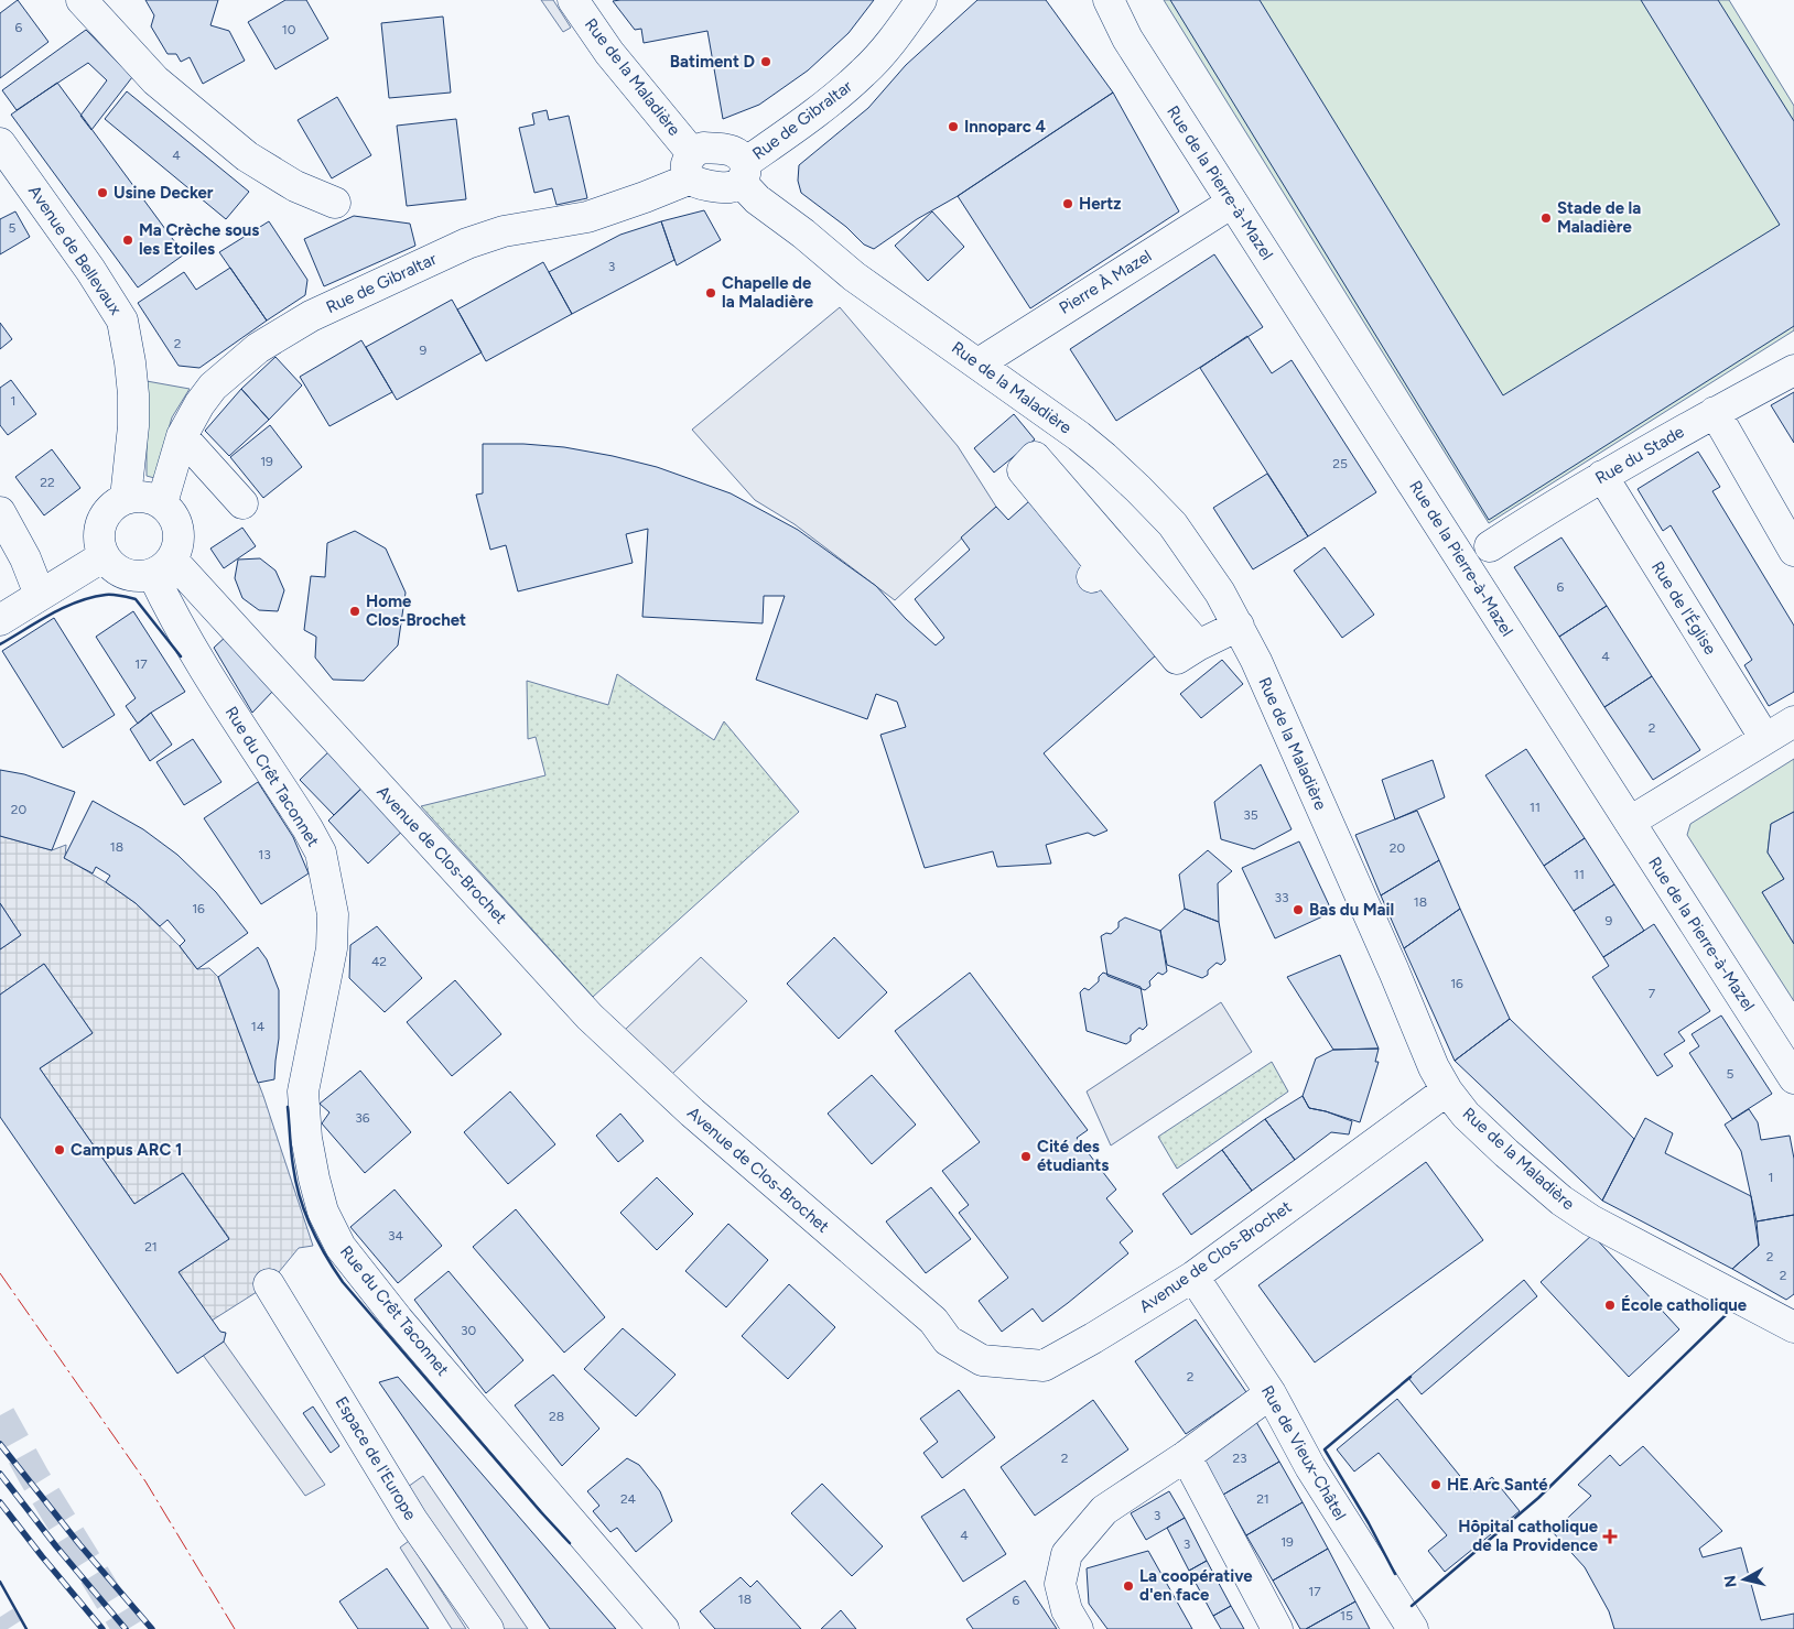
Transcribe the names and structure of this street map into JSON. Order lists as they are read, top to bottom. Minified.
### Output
{"streets":{"street":["Rue de la Maladière","Rue de Gibraltar","Rue de la Pierre-à-Mazel","Avenue de Bellevaux","Pierre À Mazel","Rue du Stade","Rue de l'Église","Rue du Crêt Taconnet","Avenue de Clos-Brochet","Rue de Vieux-Châtel","Espace de l'Europe"]},"crossings":[["Rue de la Maladière","Rue de Gibraltar"],["Rue de la Maladière","Pierre À Mazel"],["Rue de la Maladière","Avenue de Clos-Brochet"],["Rue de Gibraltar","Avenue de Bellevaux"],["Rue de Gibraltar","Rue du Crêt Taconnet"],["Rue de Gibraltar","Avenue de Clos-Brochet"],["Rue de la Pierre-à-Mazel","Pierre À Mazel"],["Avenue de Bellevaux","Rue du Crêt Taconnet"],["Avenue de Bellevaux","Avenue de Clos-Brochet"],["Rue du Stade","Rue de l'Église"],["Rue du Crêt Taconnet","Avenue de Clos-Brochet"],["Avenue de Clos-Brochet","Rue de Vieux-Châtel"]],"places":{"other":["Batiment D","Innoparc 4","Usine Decker","Hertz","Stade de la Maladière","Ma Crèche sous les Etoiles","Chapelle de la Maladière","Home Clos-Brochet","Bas du Mail","Campus ARC 1","Cité des étudiants","École catholique","HE Arc Santé","La coopérative d'en face"],"health":["Hôpital catholique de la Providence"]},"house_numbers":["6","10","4","5","3","2","9","1","19","25","22","6","4","17","2","11","20","35","18","20","13","11","33","18","16","9","42","16","7","14","5","36","1","34","21","2","2","30","2","28","2","23","24","21","3","4","19","3","17","18","6","15"],"north":"left"}
